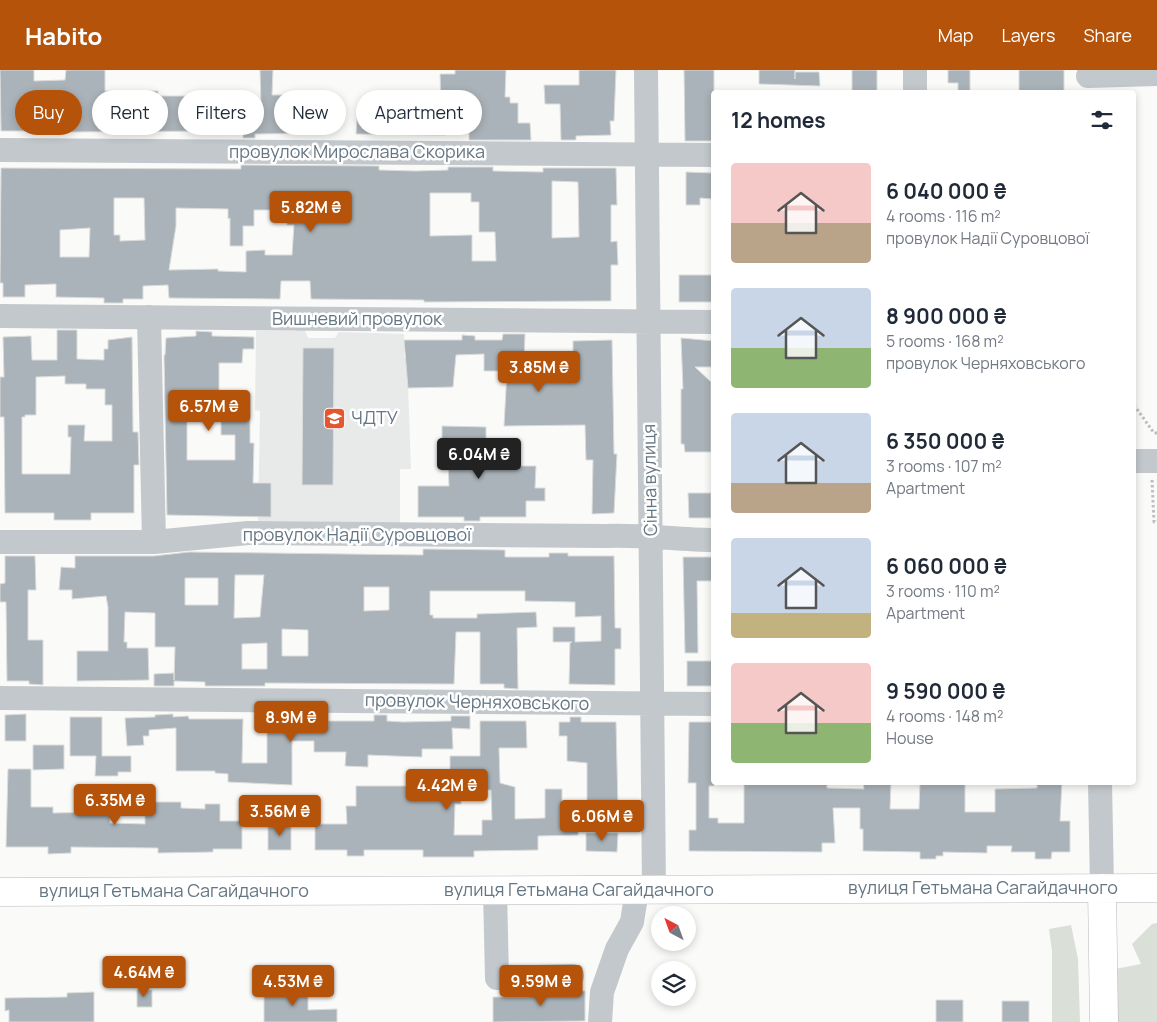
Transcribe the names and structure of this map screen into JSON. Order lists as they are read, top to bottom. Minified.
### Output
{"streets":{"main road":["вулиця Гетьмана Сагайдачного"],"street":["провулок Мирослава Скорика","Вишневий провулок","Сінна вулиця","провулок Надії Суровцової","провулок Черняховського"]},"crossings":[["провулок Мирослава Скорика","Сінна вулиця"],["Вишневий провулок","Сінна вулиця"],["Сінна вулиця","провулок Надії Суровцової"],["Сінна вулиця","провулок Черняховського"],["Сінна вулиця","вулиця Гетьмана Сагайдачного"]],"places":{"school or university":["ЧДТУ"]},"north":"top left","page":{"header":"Habito","nav":["Map","Layers","Share"],"chip":["Buy","Rent","Filters","New","Apartment"],"heading":"12 homes","list":[{"name":"6 040 000 ₴","note":"4 rooms · 116 m² · провулок Надії Суровцової"},{"name":"8 900 000 ₴","note":"5 rooms · 168 m² · провулок Черняховського"},{"name":"6 350 000 ₴","note":"3 rooms · 107 m² · Apartment"},{"name":"6 060 000 ₴","note":"3 rooms · 110 m² · Apartment"},{"name":"9 590 000 ₴","note":"4 rooms · 148 m² · House"}],"price":["5.82M ₴","3.85M ₴","6.57M ₴","6.04M ₴","8.9M ₴","4.42M ₴","6.35M ₴","3.56M ₴","6.06M ₴","4.64M ₴","4.53M ₴","9.59M ₴"]}}
